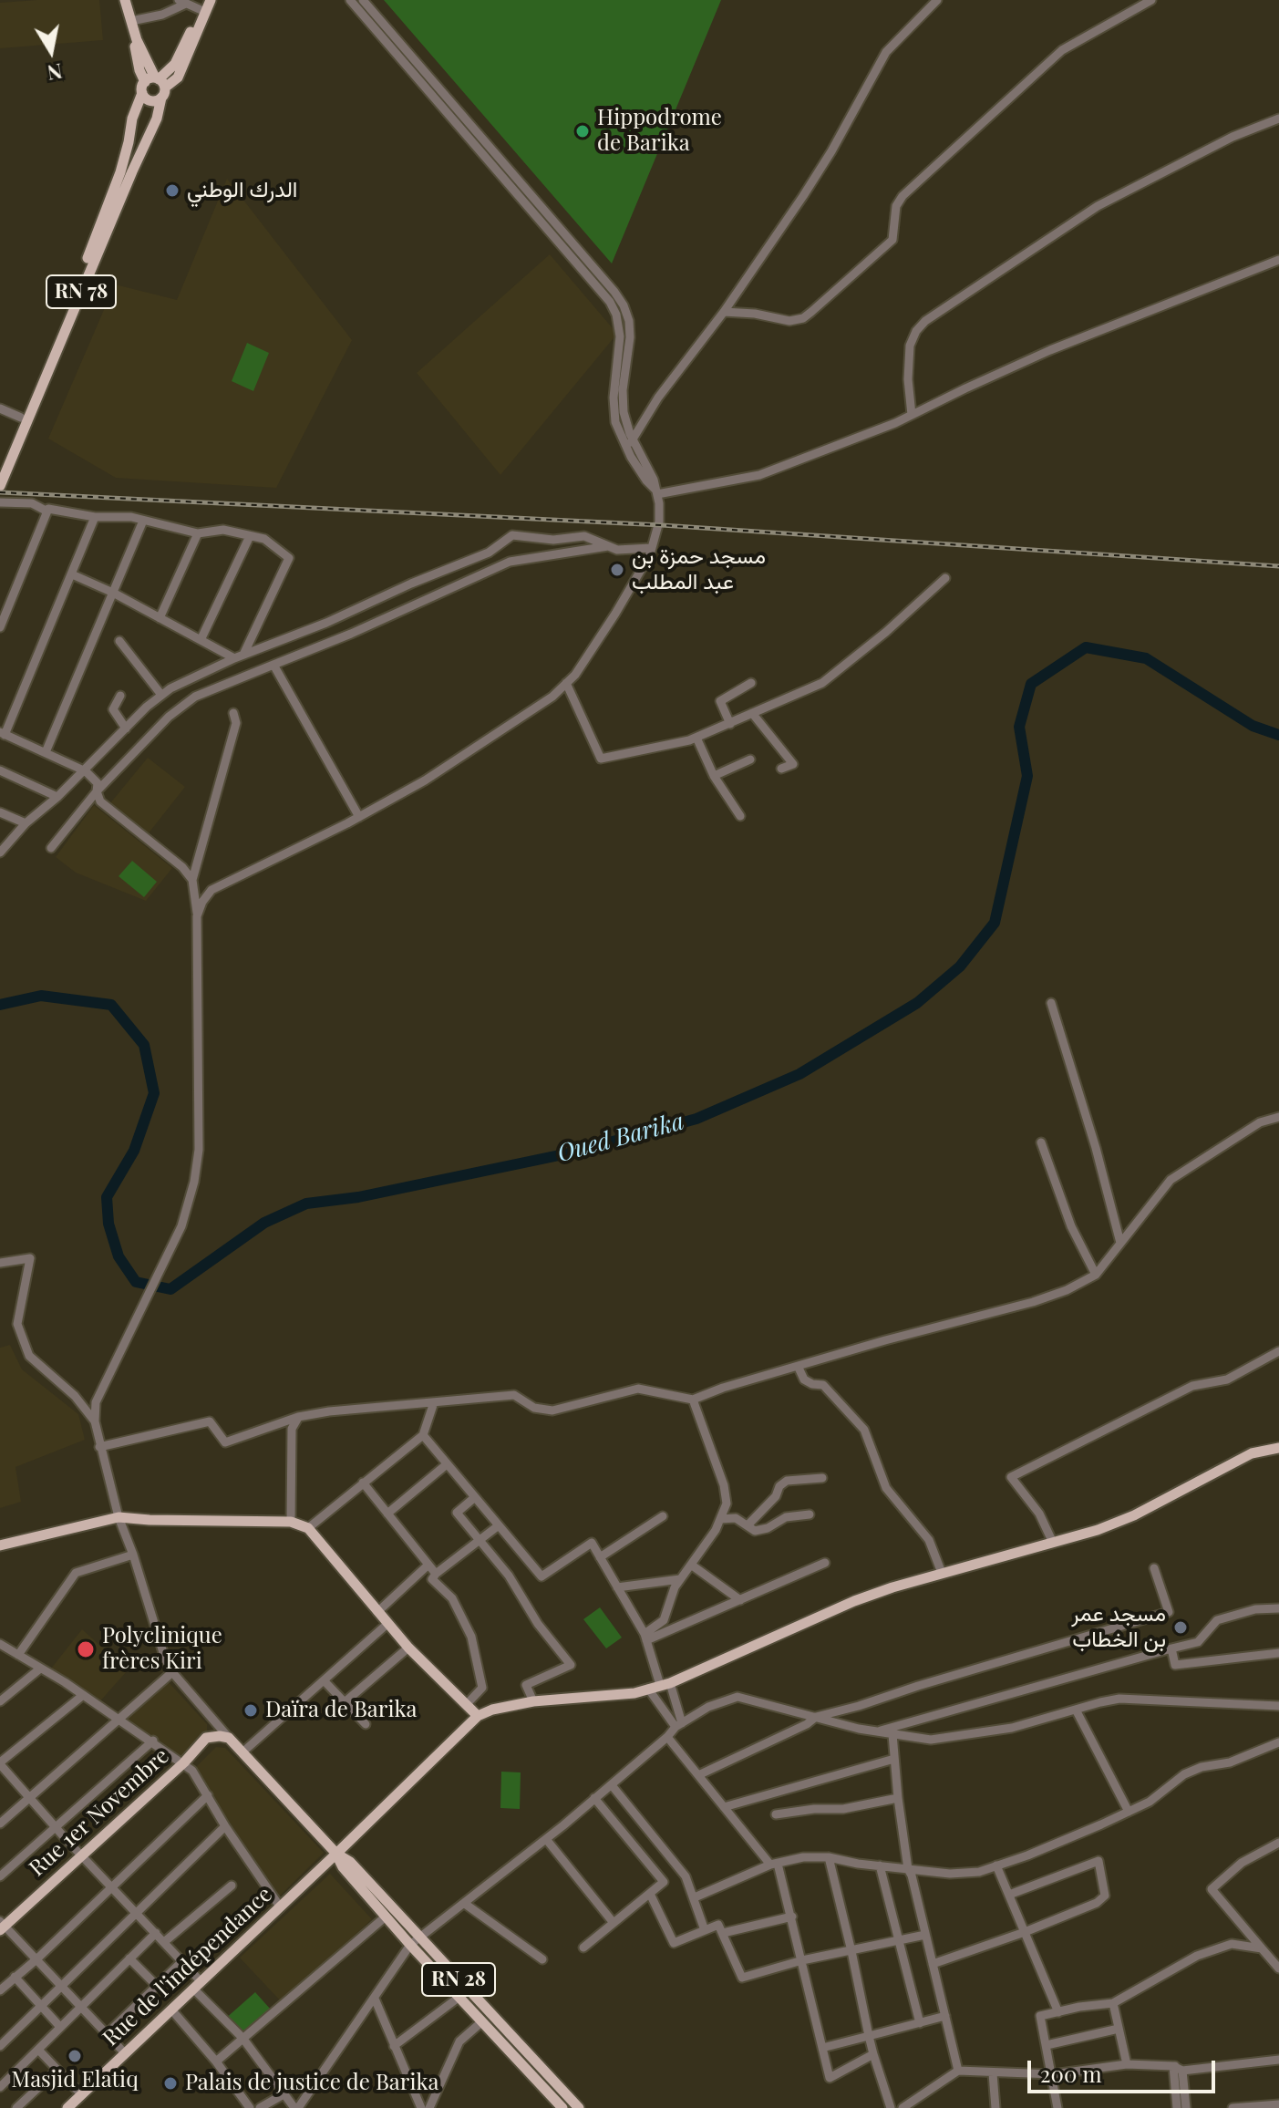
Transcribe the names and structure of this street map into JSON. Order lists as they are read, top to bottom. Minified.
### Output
{"streets":{"main road":["RN 78","Rue 1er Novembre","Rue de l'indépendance","RN 28"]},"crossings":[["Rue 1er Novembre","RN 28"],["Rue de l'indépendance","RN 28"]],"water":["Oued Barika"],"places":["Hippodrome de Barika","الدرك الوطني","مسجد حمزة بن عبد المطلب","مسجد عمر بن الخطاب","Polyclinique frères Kiri","Daïra de Barika","Masjid Elatiq","Palais de justice de Barika"],"scale_bar":"200 m","north":"bottom"}
